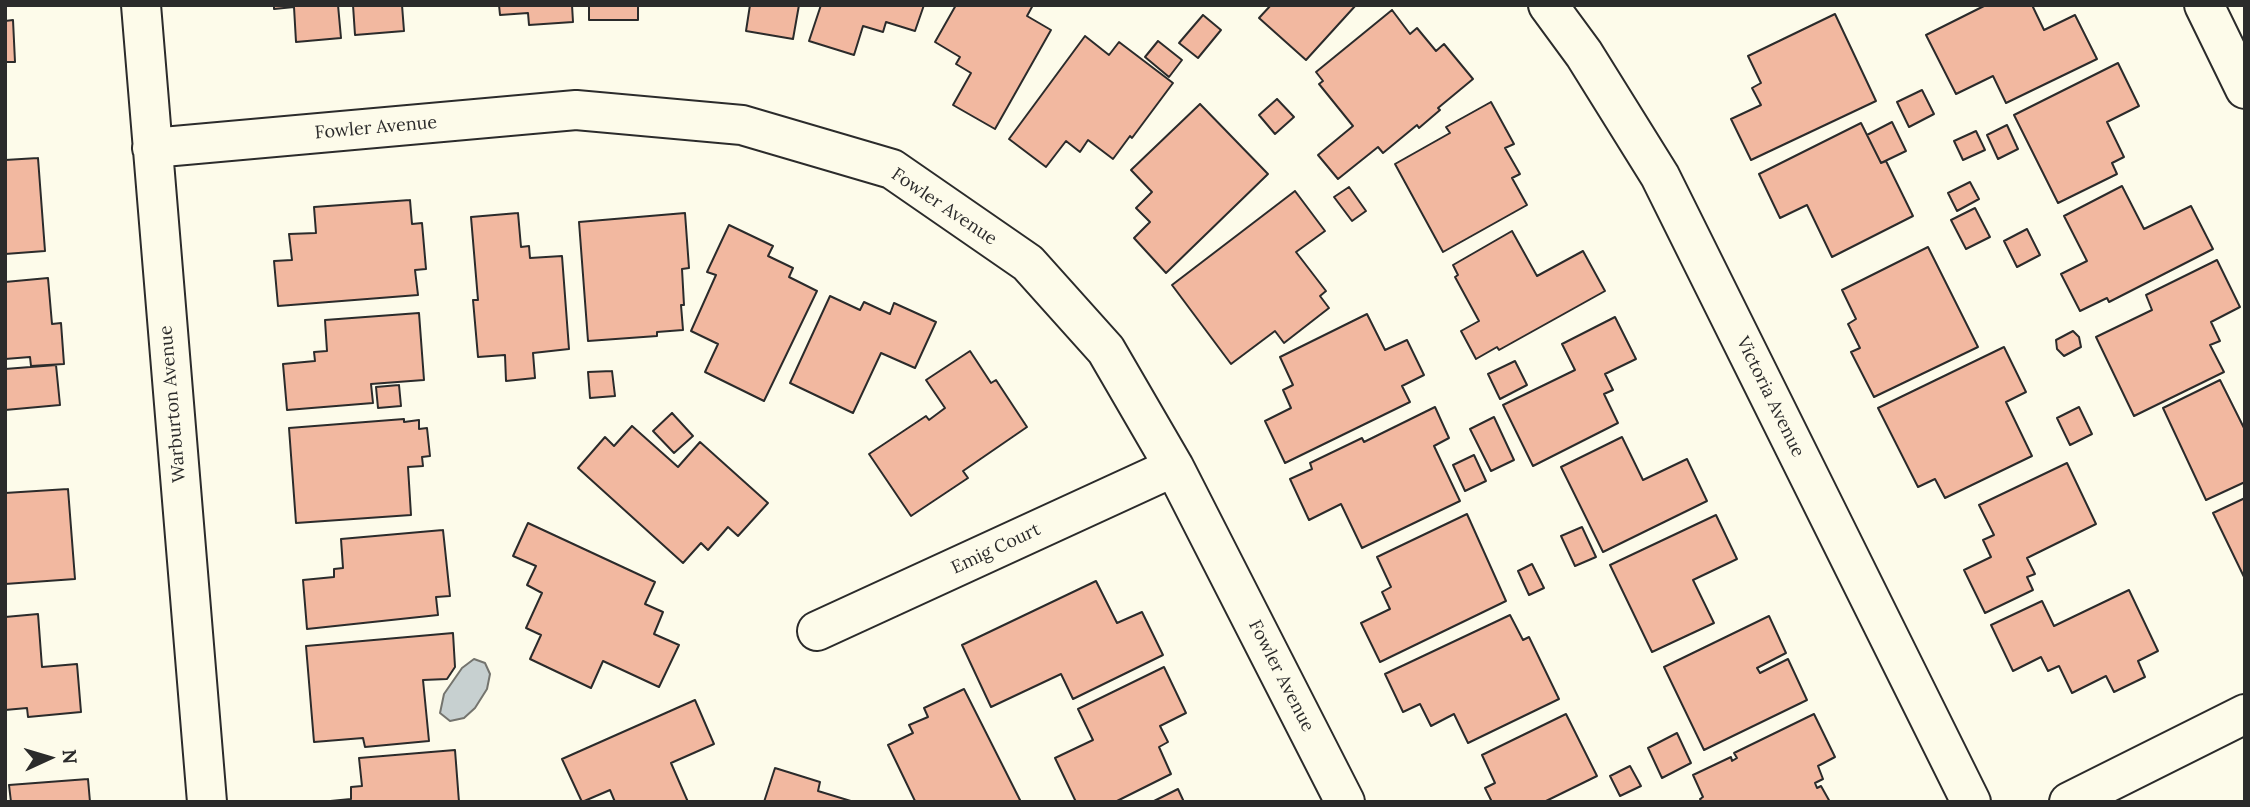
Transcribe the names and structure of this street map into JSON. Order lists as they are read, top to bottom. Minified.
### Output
{"streets":{"street":["Fowler Avenue","Victoria Avenue","Warburton Avenue","Emig Court"]},"crossings":[["Fowler Avenue","Warburton Avenue"],["Fowler Avenue","Emig Court"]],"north":"right"}
